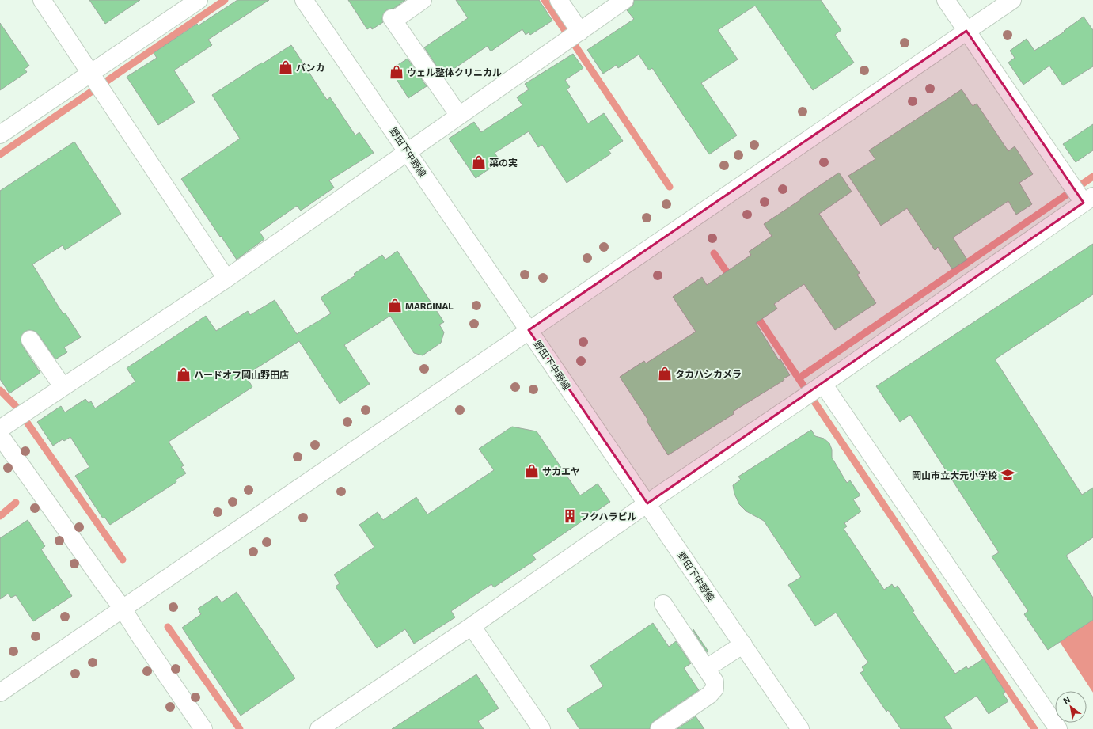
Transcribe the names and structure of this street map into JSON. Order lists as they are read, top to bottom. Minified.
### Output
{"streets":{"street":["野田下中野線"]},"places":{"shop":["バンカ","ウェル整体クリニカル","菜の実","MARGINAL","タカハシカメラ","ハードオフ岡山野田店","サカエヤ"],"school or university":["岡山市立大元小学校"],"building":["フクハラビル"]},"north":"top left"}
